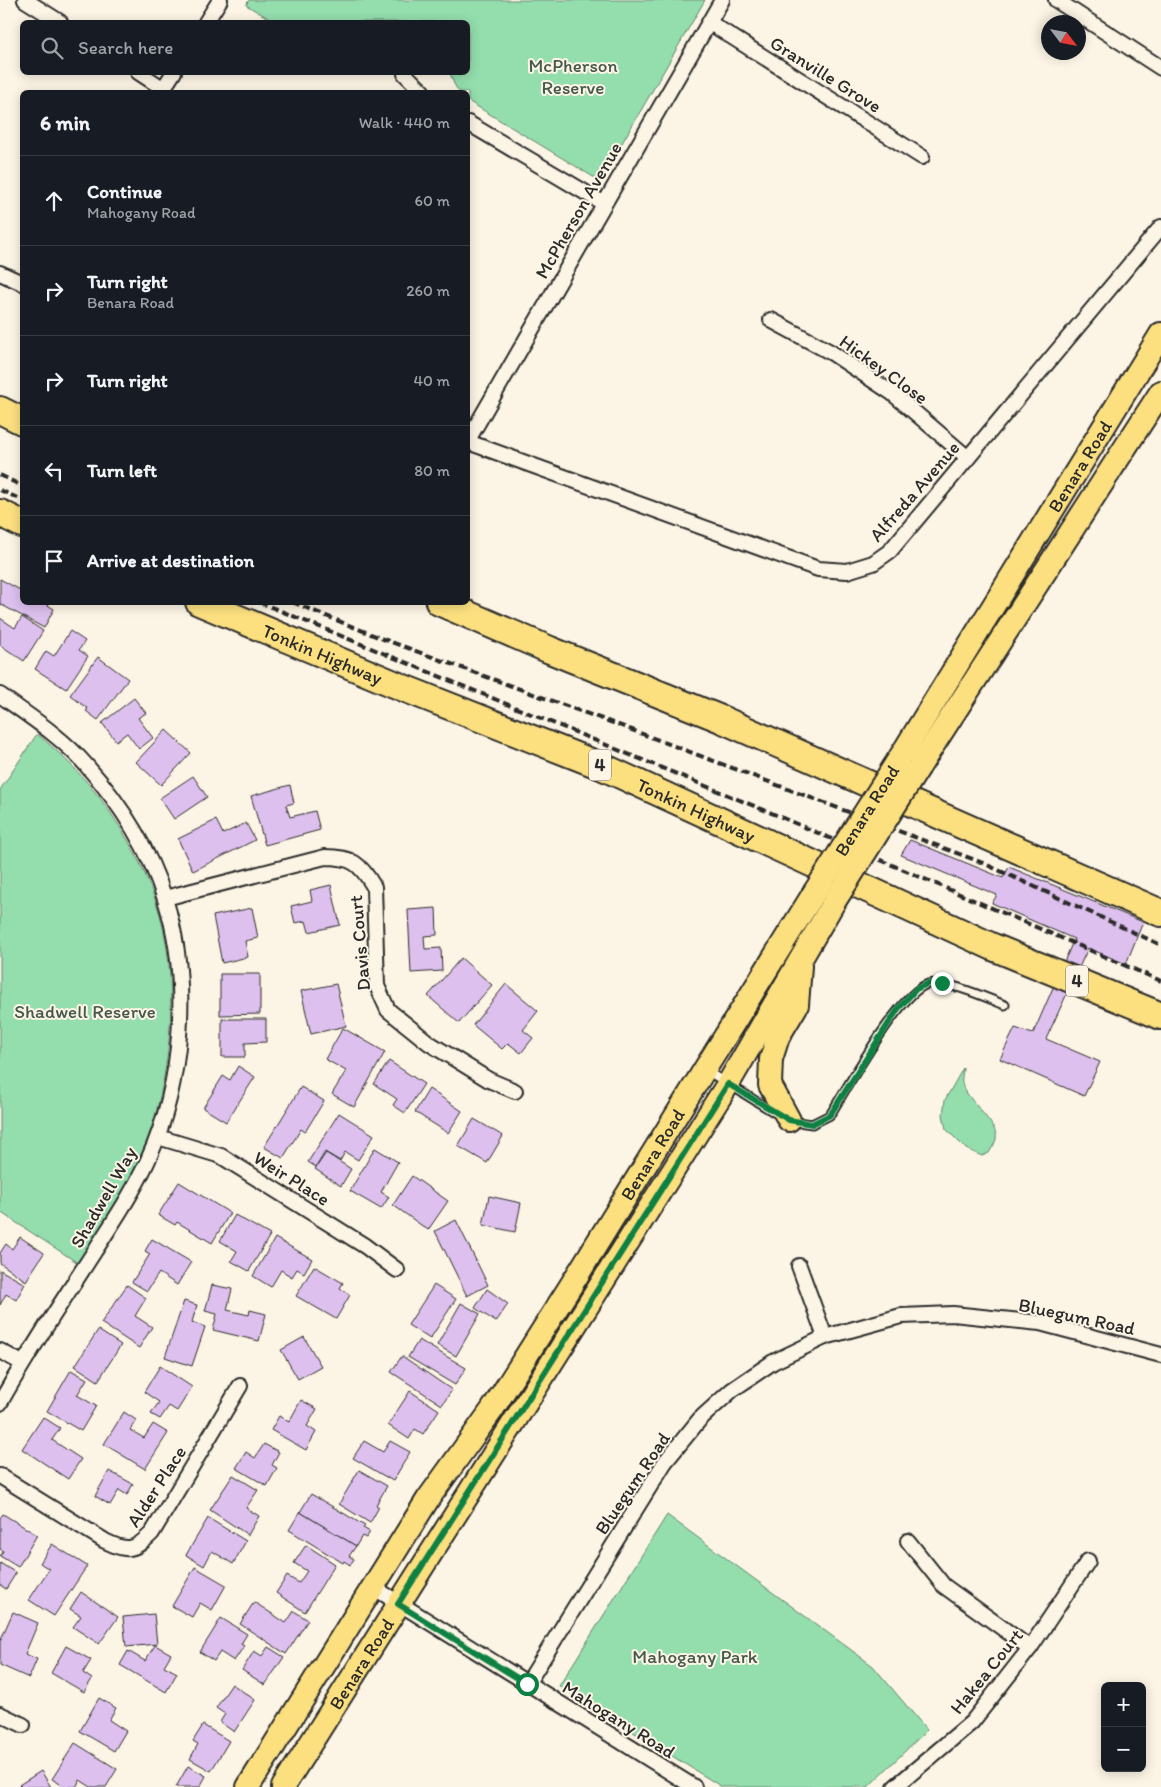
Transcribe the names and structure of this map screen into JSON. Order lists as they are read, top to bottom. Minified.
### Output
{"streets":{"highway":["Tonkin Highway","4"],"main road":["Benara Road"],"street":["Granville Grove","McPherson Avenue","Hickey Close","Alfreda Avenue","Davis Court","Weir Place","Shadwell Way","Bluegum Road","Alder Place","Hakea Court","Mahogany Road"]},"crossings":[["Granville Grove","McPherson Avenue"],["Hickey Close","Alfreda Avenue"],["Benara Road","Mahogany Road"],["Davis Court","Shadwell Way"],["Weir Place","Shadwell Way"],["Bluegum Road","Mahogany Road"]],"parks":["McPherson Reserve","Shadwell Reserve","Mahogany Park"],"north":"bottom right","page":{"search":"Search here","heading":["6 min","Walk · 440 m"],"list":[["Continue","Mahogany Road","60 m"],["Turn right","Benara Road","260 m"],["Turn right","40 m"],["Turn left","80 m"],"Arrive at destination"],"map_buttons":["+","−"]}}
